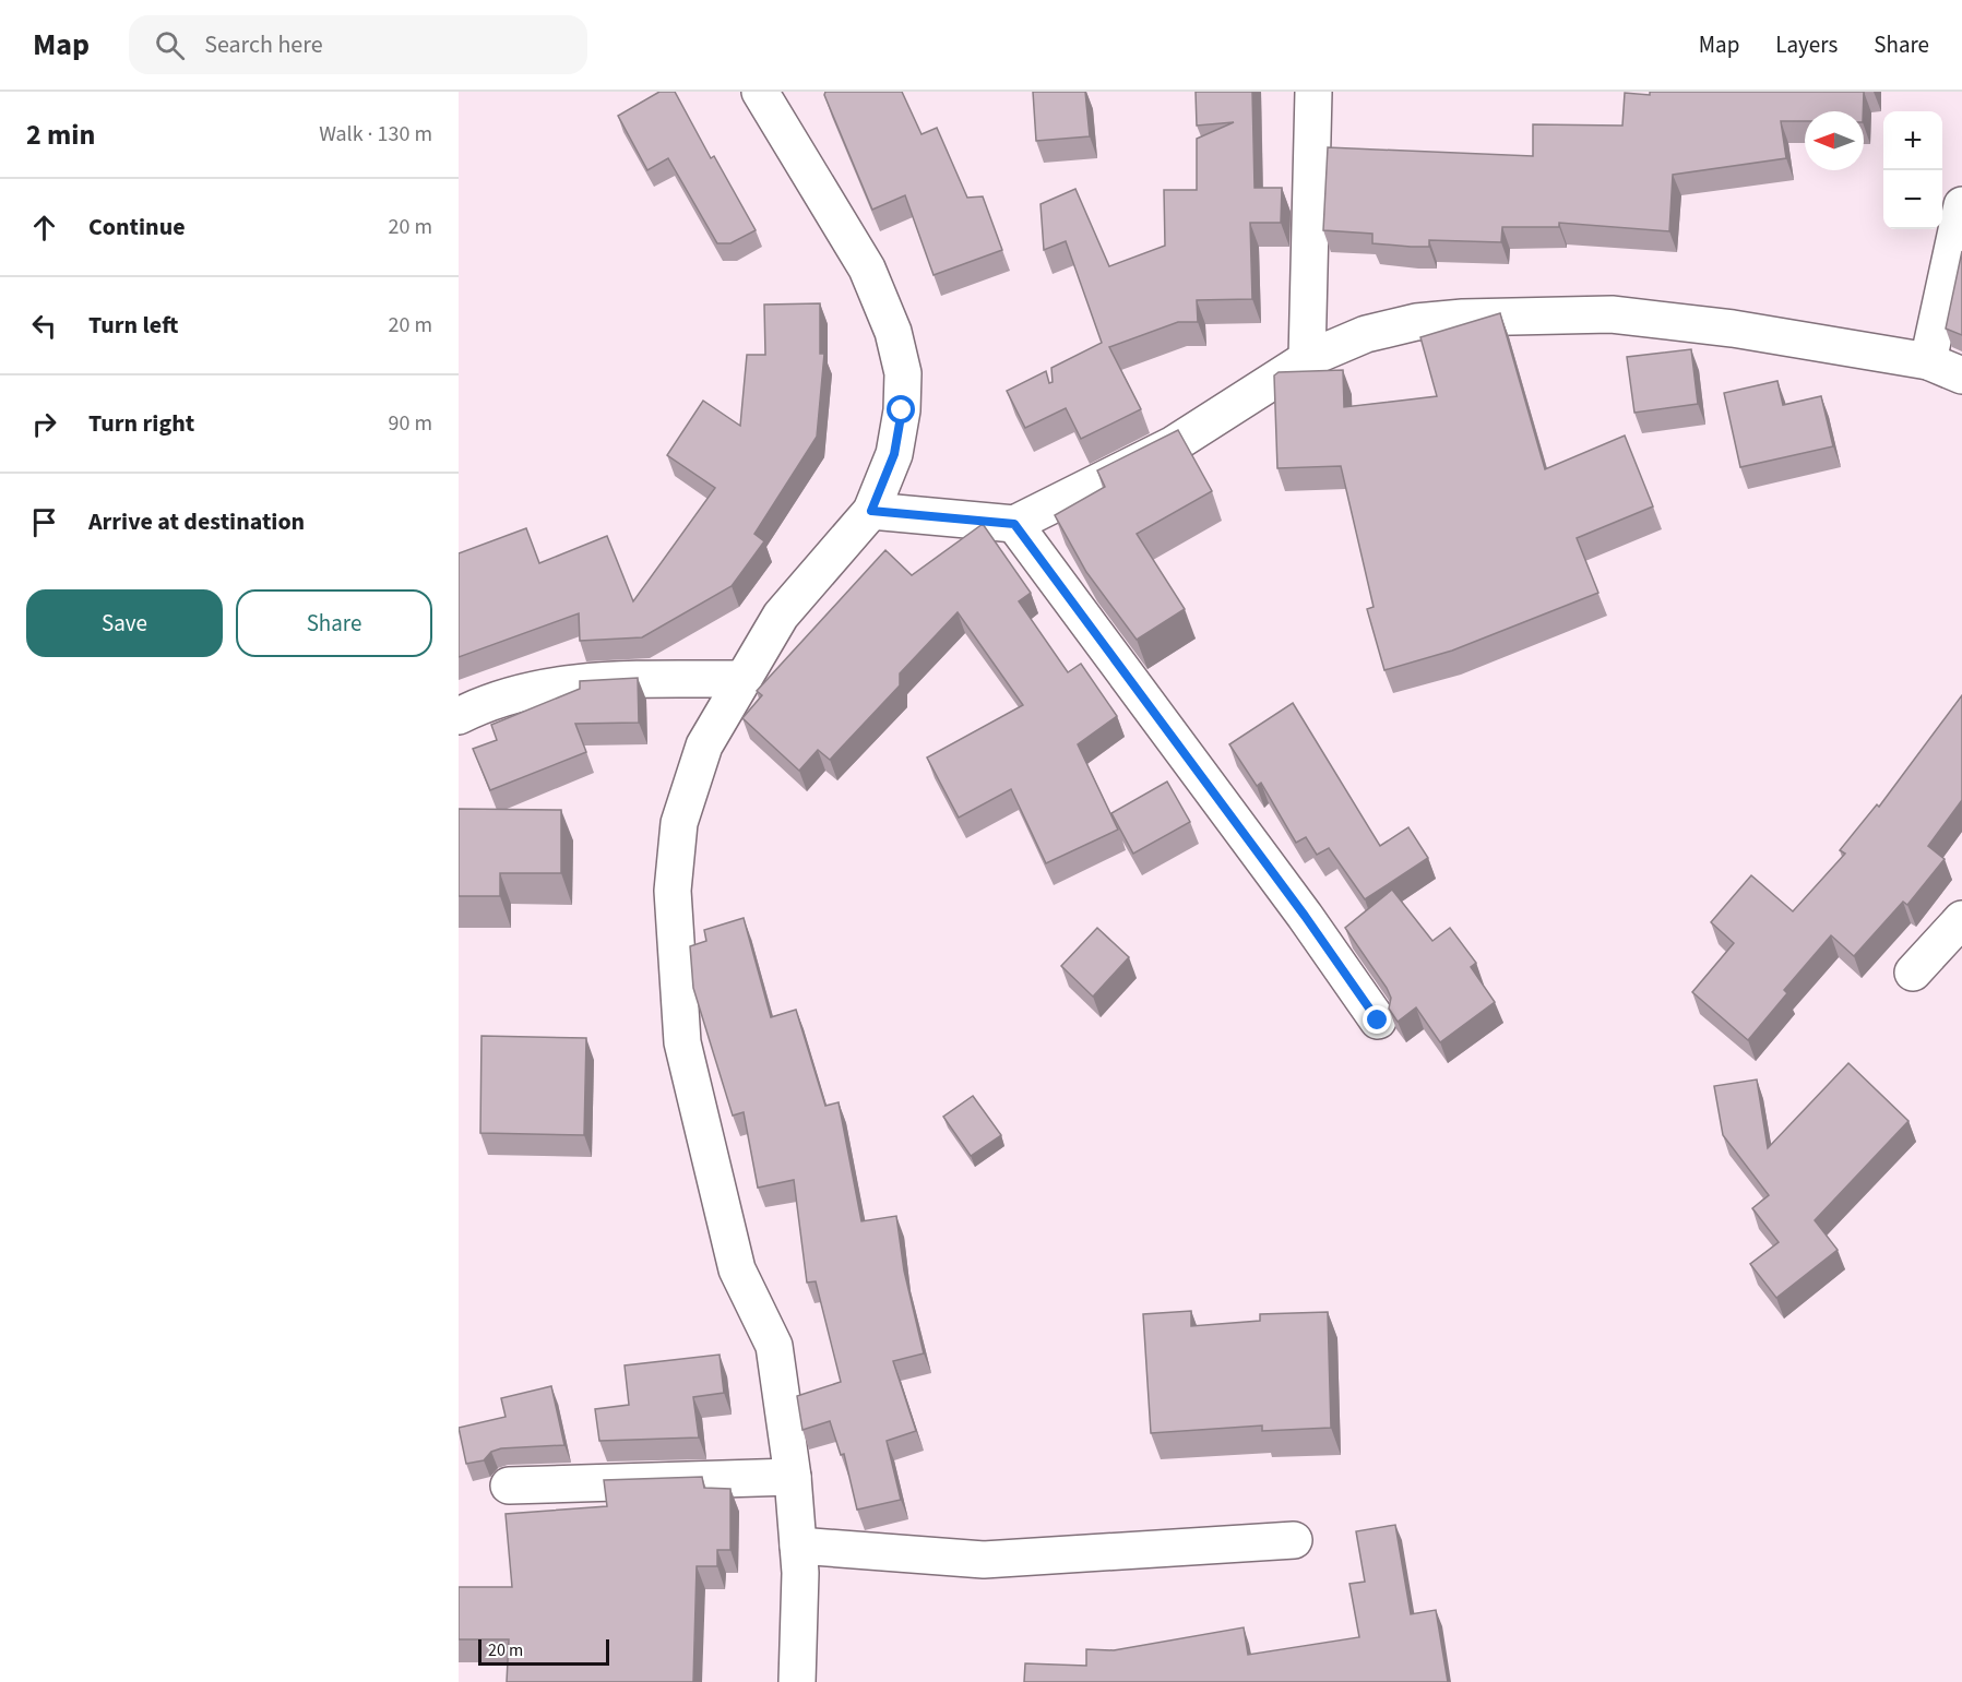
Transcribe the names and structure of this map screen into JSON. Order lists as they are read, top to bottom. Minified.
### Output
{"scale_bar":"20 m","north":"left","page":{"header":"Map","search":"Search here","nav":["Map","Layers","Share"],"heading":["2 min","Walk · 130 m"],"map_buttons":["+","−"],"list":[["Continue","20 m"],["Turn left","20 m"],["Turn right","90 m"],"Arrive at destination"],"buttons":["Save","Share"],"scale":"20 m"}}
